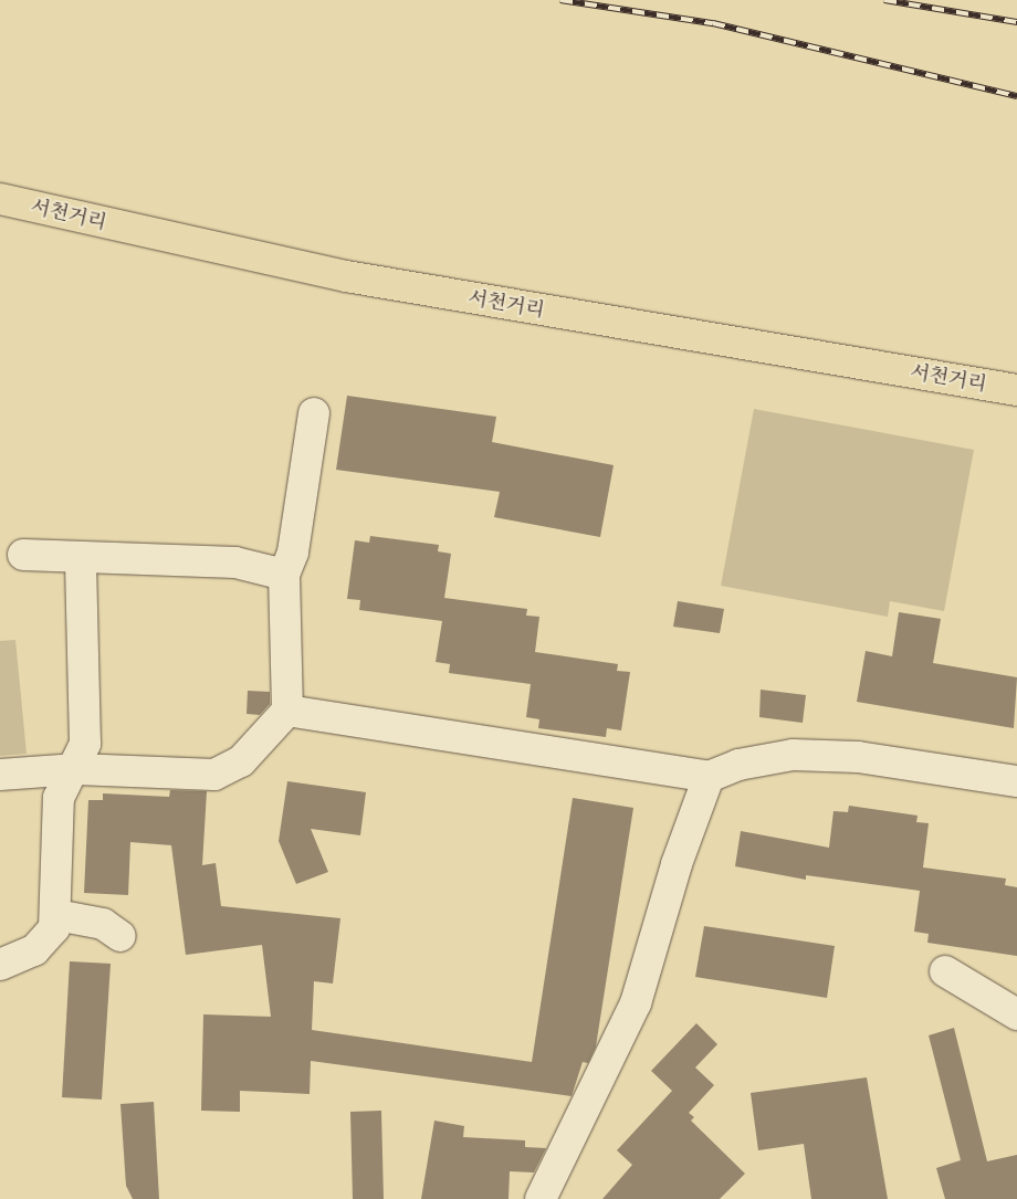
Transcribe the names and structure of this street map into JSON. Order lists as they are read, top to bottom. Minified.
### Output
{"streets":{"main road":["서천거리"]}}
